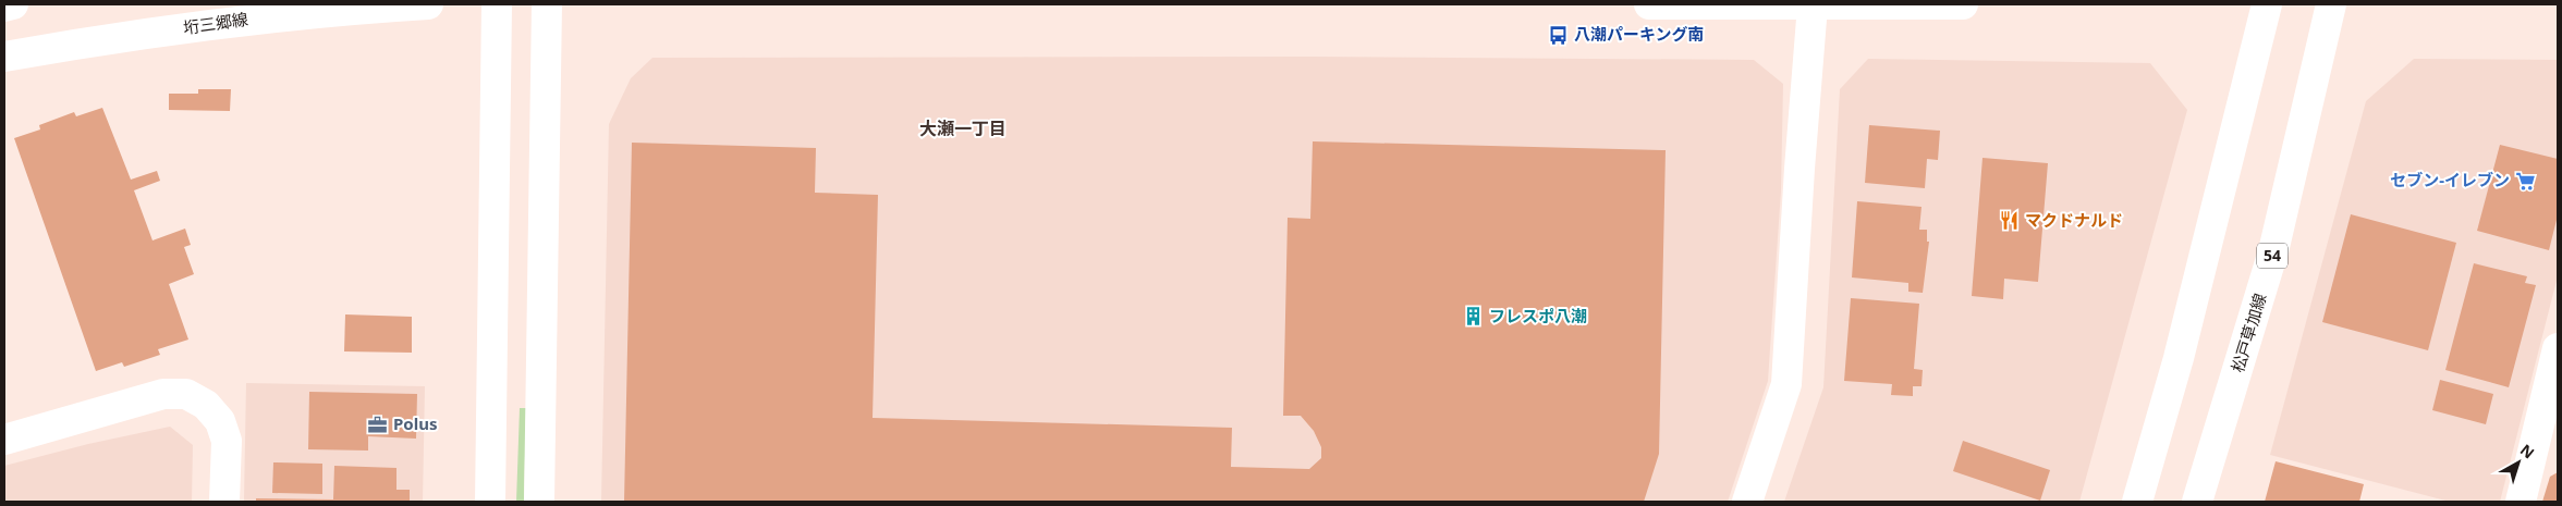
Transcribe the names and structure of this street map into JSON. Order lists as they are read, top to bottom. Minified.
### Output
{"streets":{"street":["垳三郷線","54","松戸草加線"]},"districts":["大瀬一丁目"],"places":{"bus stop":["八潮パーキング南"],"supermarket":["セブン-イレブン"],"restaurant":["マクドナルド"],"building":["フレスポ八潮"],"office":["Polus"]},"north":"top right"}
